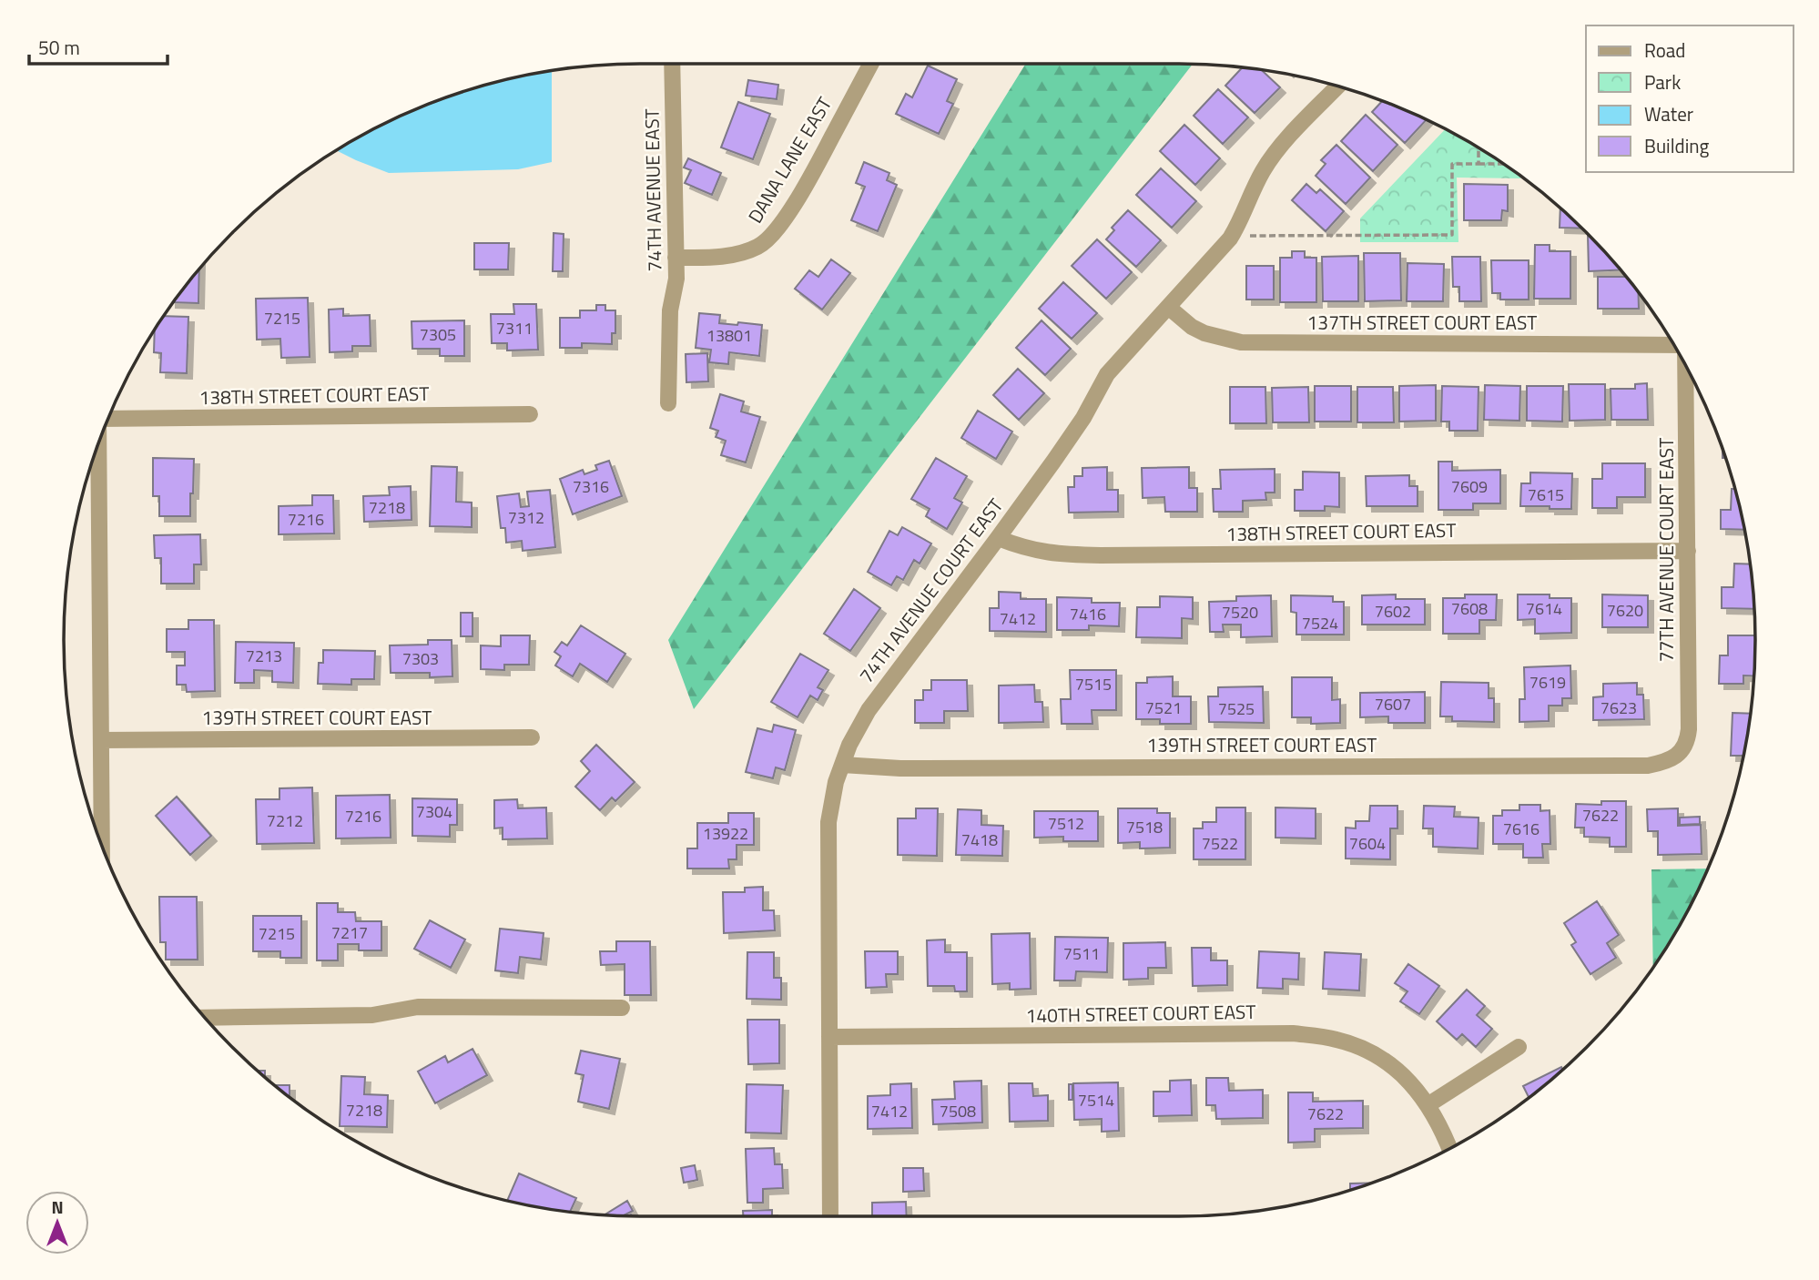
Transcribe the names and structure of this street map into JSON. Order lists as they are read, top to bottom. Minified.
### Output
{"streets":{"street":["DANA LANE EAST","74TH AVENUE EAST","137TH STREET COURT EAST","138TH STREET COURT EAST","77TH AVENUE COURT EAST","74TH AVENUE COURT EAST","139TH STREET COURT EAST","140TH STREET COURT EAST"]},"crossings":[["DANA LANE EAST","74TH AVENUE EAST"],["137TH STREET COURT EAST","74TH AVENUE COURT EAST"],["138TH STREET COURT EAST","77TH AVENUE COURT EAST"],["138TH STREET COURT EAST","74TH AVENUE COURT EAST"],["77TH AVENUE COURT EAST","139TH STREET COURT EAST"],["74TH AVENUE COURT EAST","139TH STREET COURT EAST"],["74TH AVENUE COURT EAST","140TH STREET COURT EAST"]],"house_numbers":["7215","7311","7305","13801","7316","7609","7615","7218","7312","7216","7608","7614","7620","7602","7520","7416","7412","7524","7213","7303","7619","7515","7607","7521","7623","7525","7304","7622","7216","7212","7512","7518","7616","13922","7418","7522","7604","7217","7215","7511","7514","7218","7412","7508","7622"],"legend":["Road","Park","Water","Building"],"scale_bar":"50 m","north":"top"}
